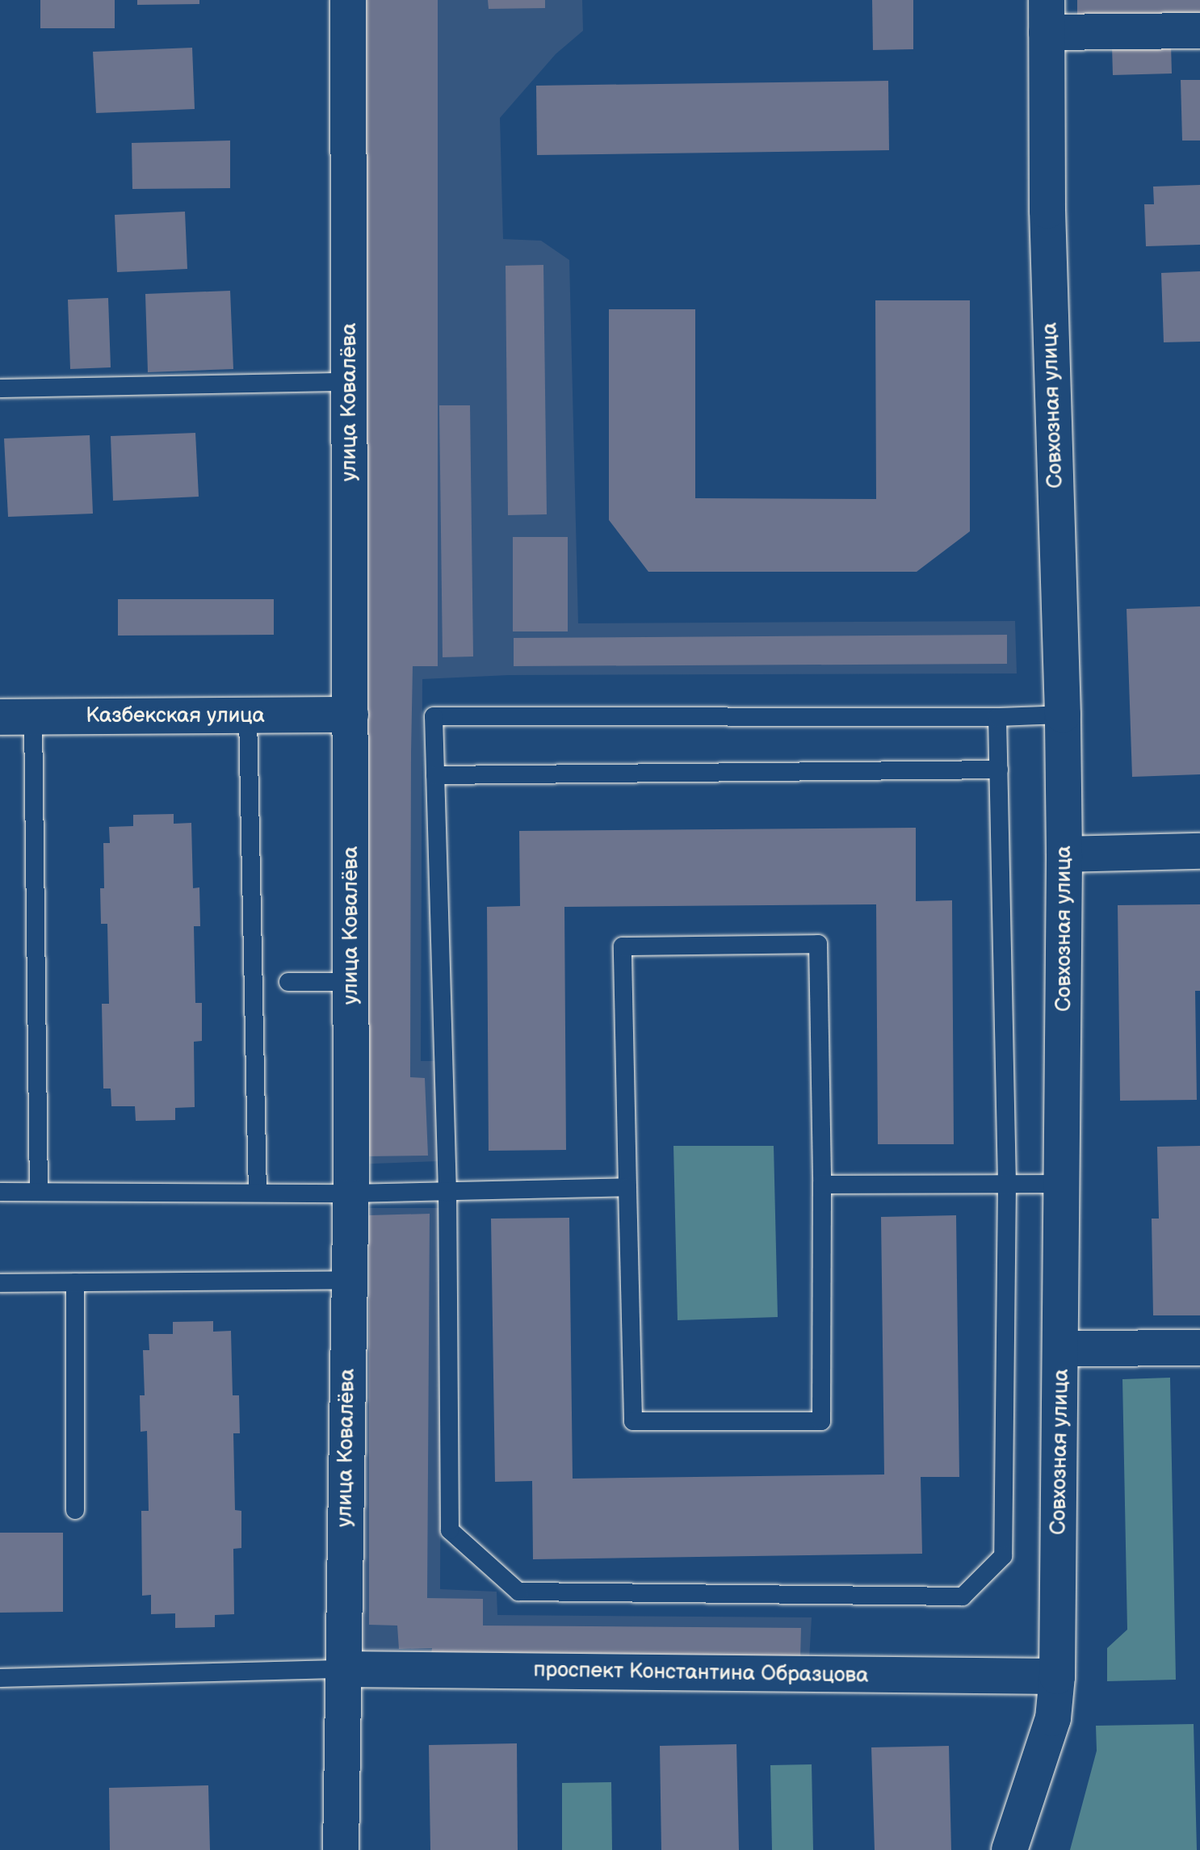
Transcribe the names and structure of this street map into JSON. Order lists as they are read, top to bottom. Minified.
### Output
{"streets":{"street":["улица Ковалёва","Совхозная улица","Казбекская улица","проспект Константина Образцова"]},"crossings":[["улица Ковалёва","Казбекская улица"],["улица Ковалёва","проспект Константина Образцова"],["Совхозная улица","проспект Константина Образцова"]]}
